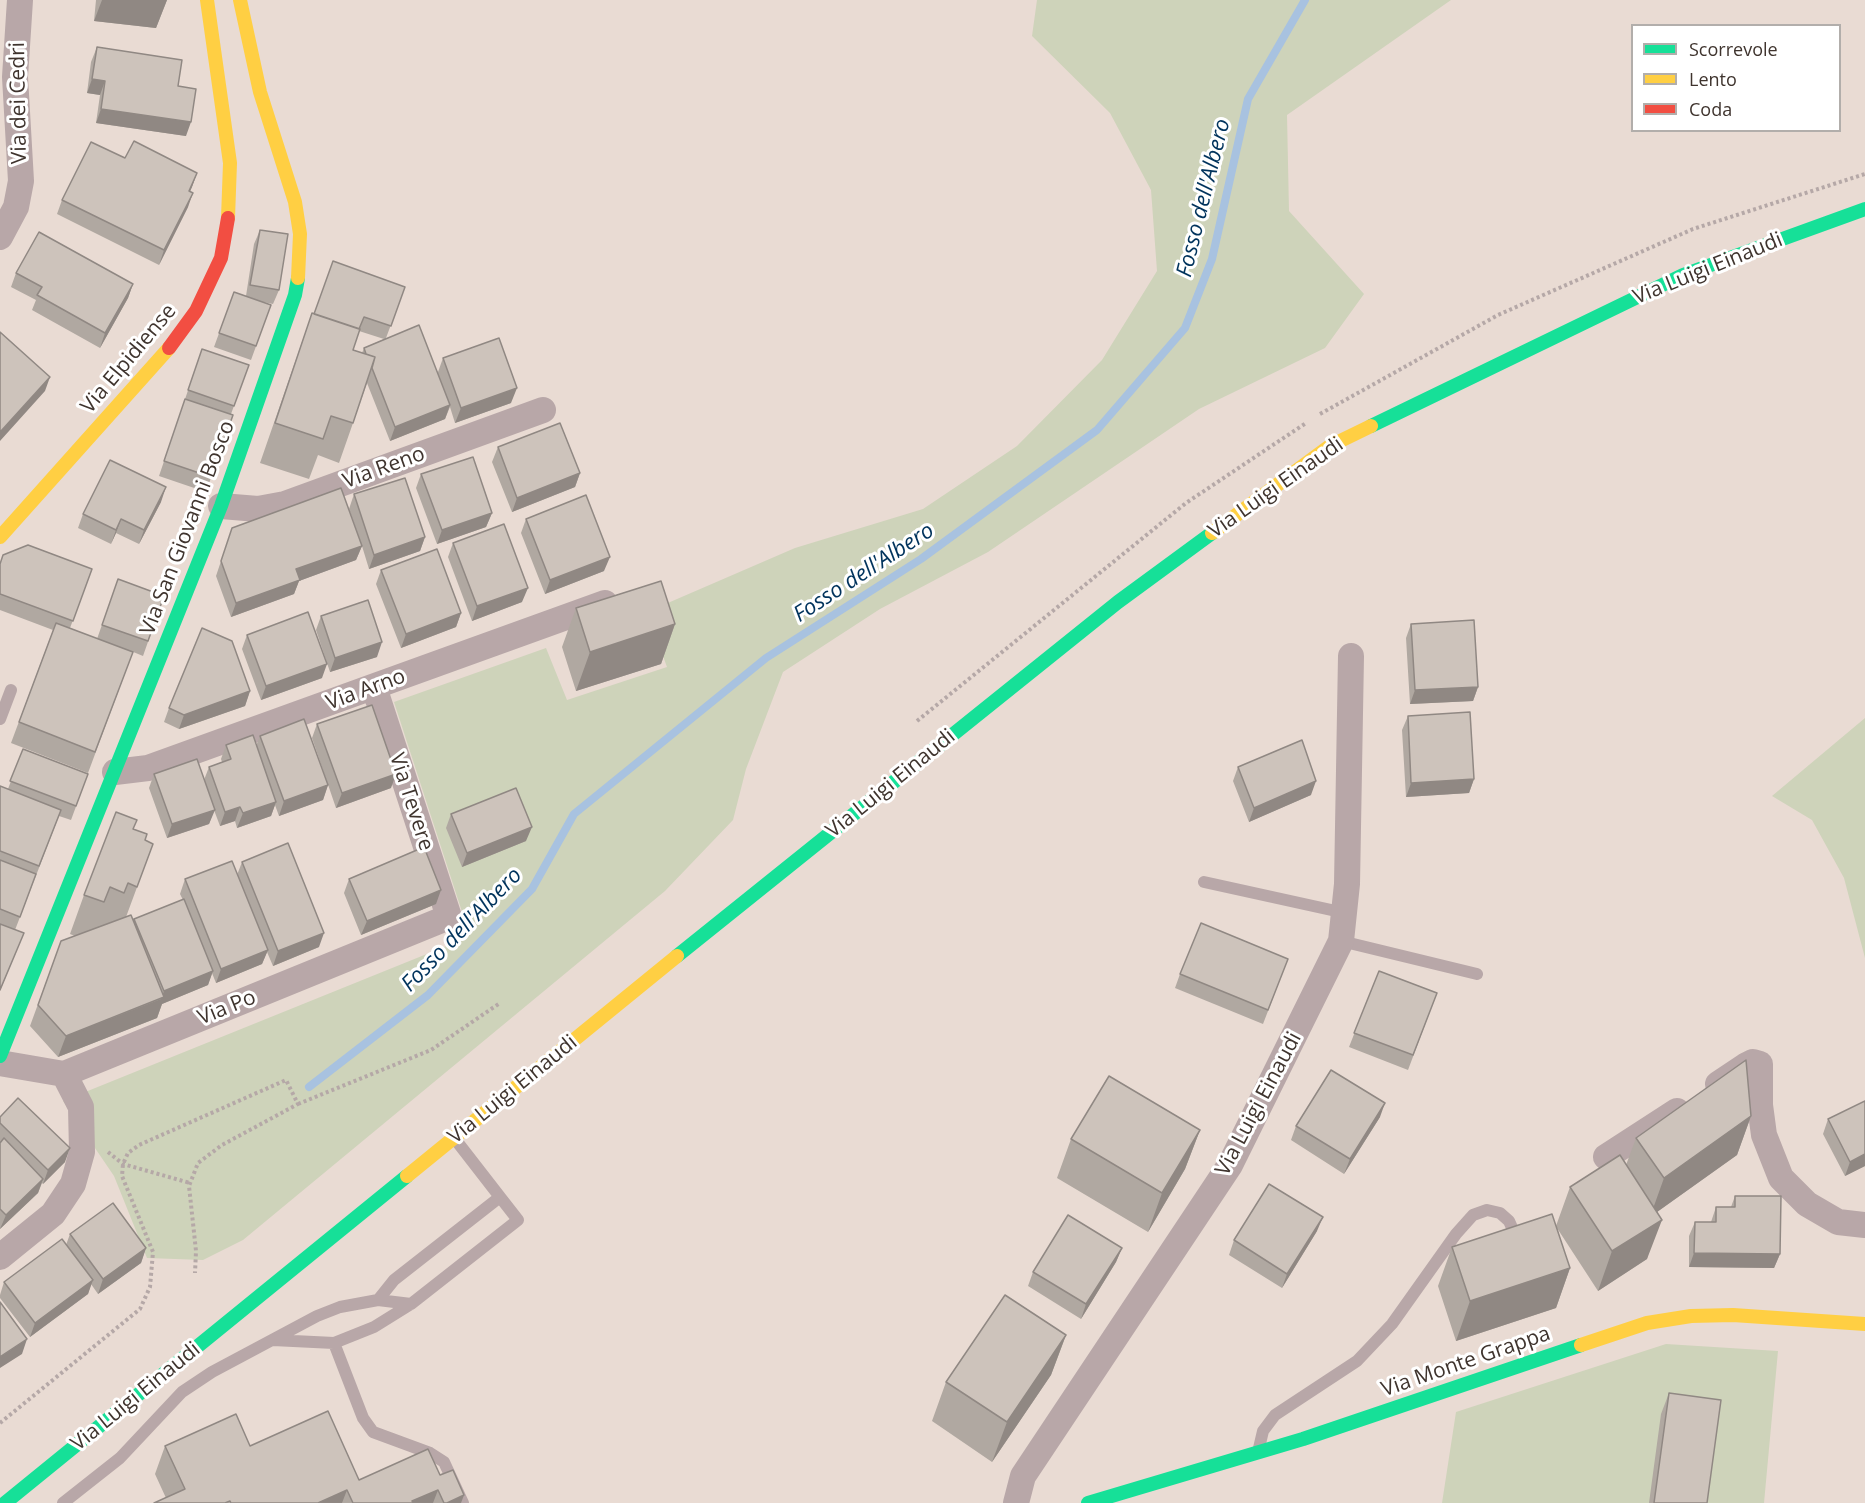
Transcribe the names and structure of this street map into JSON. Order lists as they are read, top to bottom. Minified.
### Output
{"streets":{"street":["Via dei Cedri","Via Luigi Einaudi","Via Elpidiense","Via Reno","Via San Giovanni Bosco","Via Arno","Via Tevere","Via Po","Via Monte Grappa"]},"crossings":[["Via Reno","Via San Giovanni Bosco"],["Via San Giovanni Bosco","Via Arno"],["Via Arno","Via Tevere"],["Via Tevere","Via Po"]],"water":["Fosso dell'Albero"],"legend":["Scorrevole","Lento","Coda"]}
